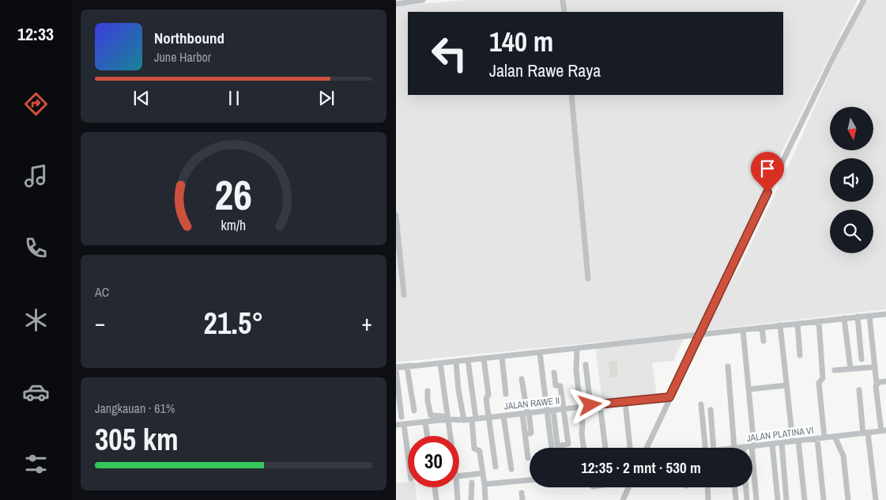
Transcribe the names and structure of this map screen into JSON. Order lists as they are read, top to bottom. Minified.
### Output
{"streets":{"street":["JALAN RAWE II","JALAN PLATINA VI"]},"north":"bottom","page":{"tabs":"12:33","turn":["140 m","Jalan Rawe Raya"],"song":["Northbound","June Harbor"],"tile":["AC",["Jangkauan · 61%","305 km"]],"heat":["−","21.5°","+"],"limit":"30","trip":"12:35 · 2 mnt · 530 m","gauge":["26","km/h"]}}
